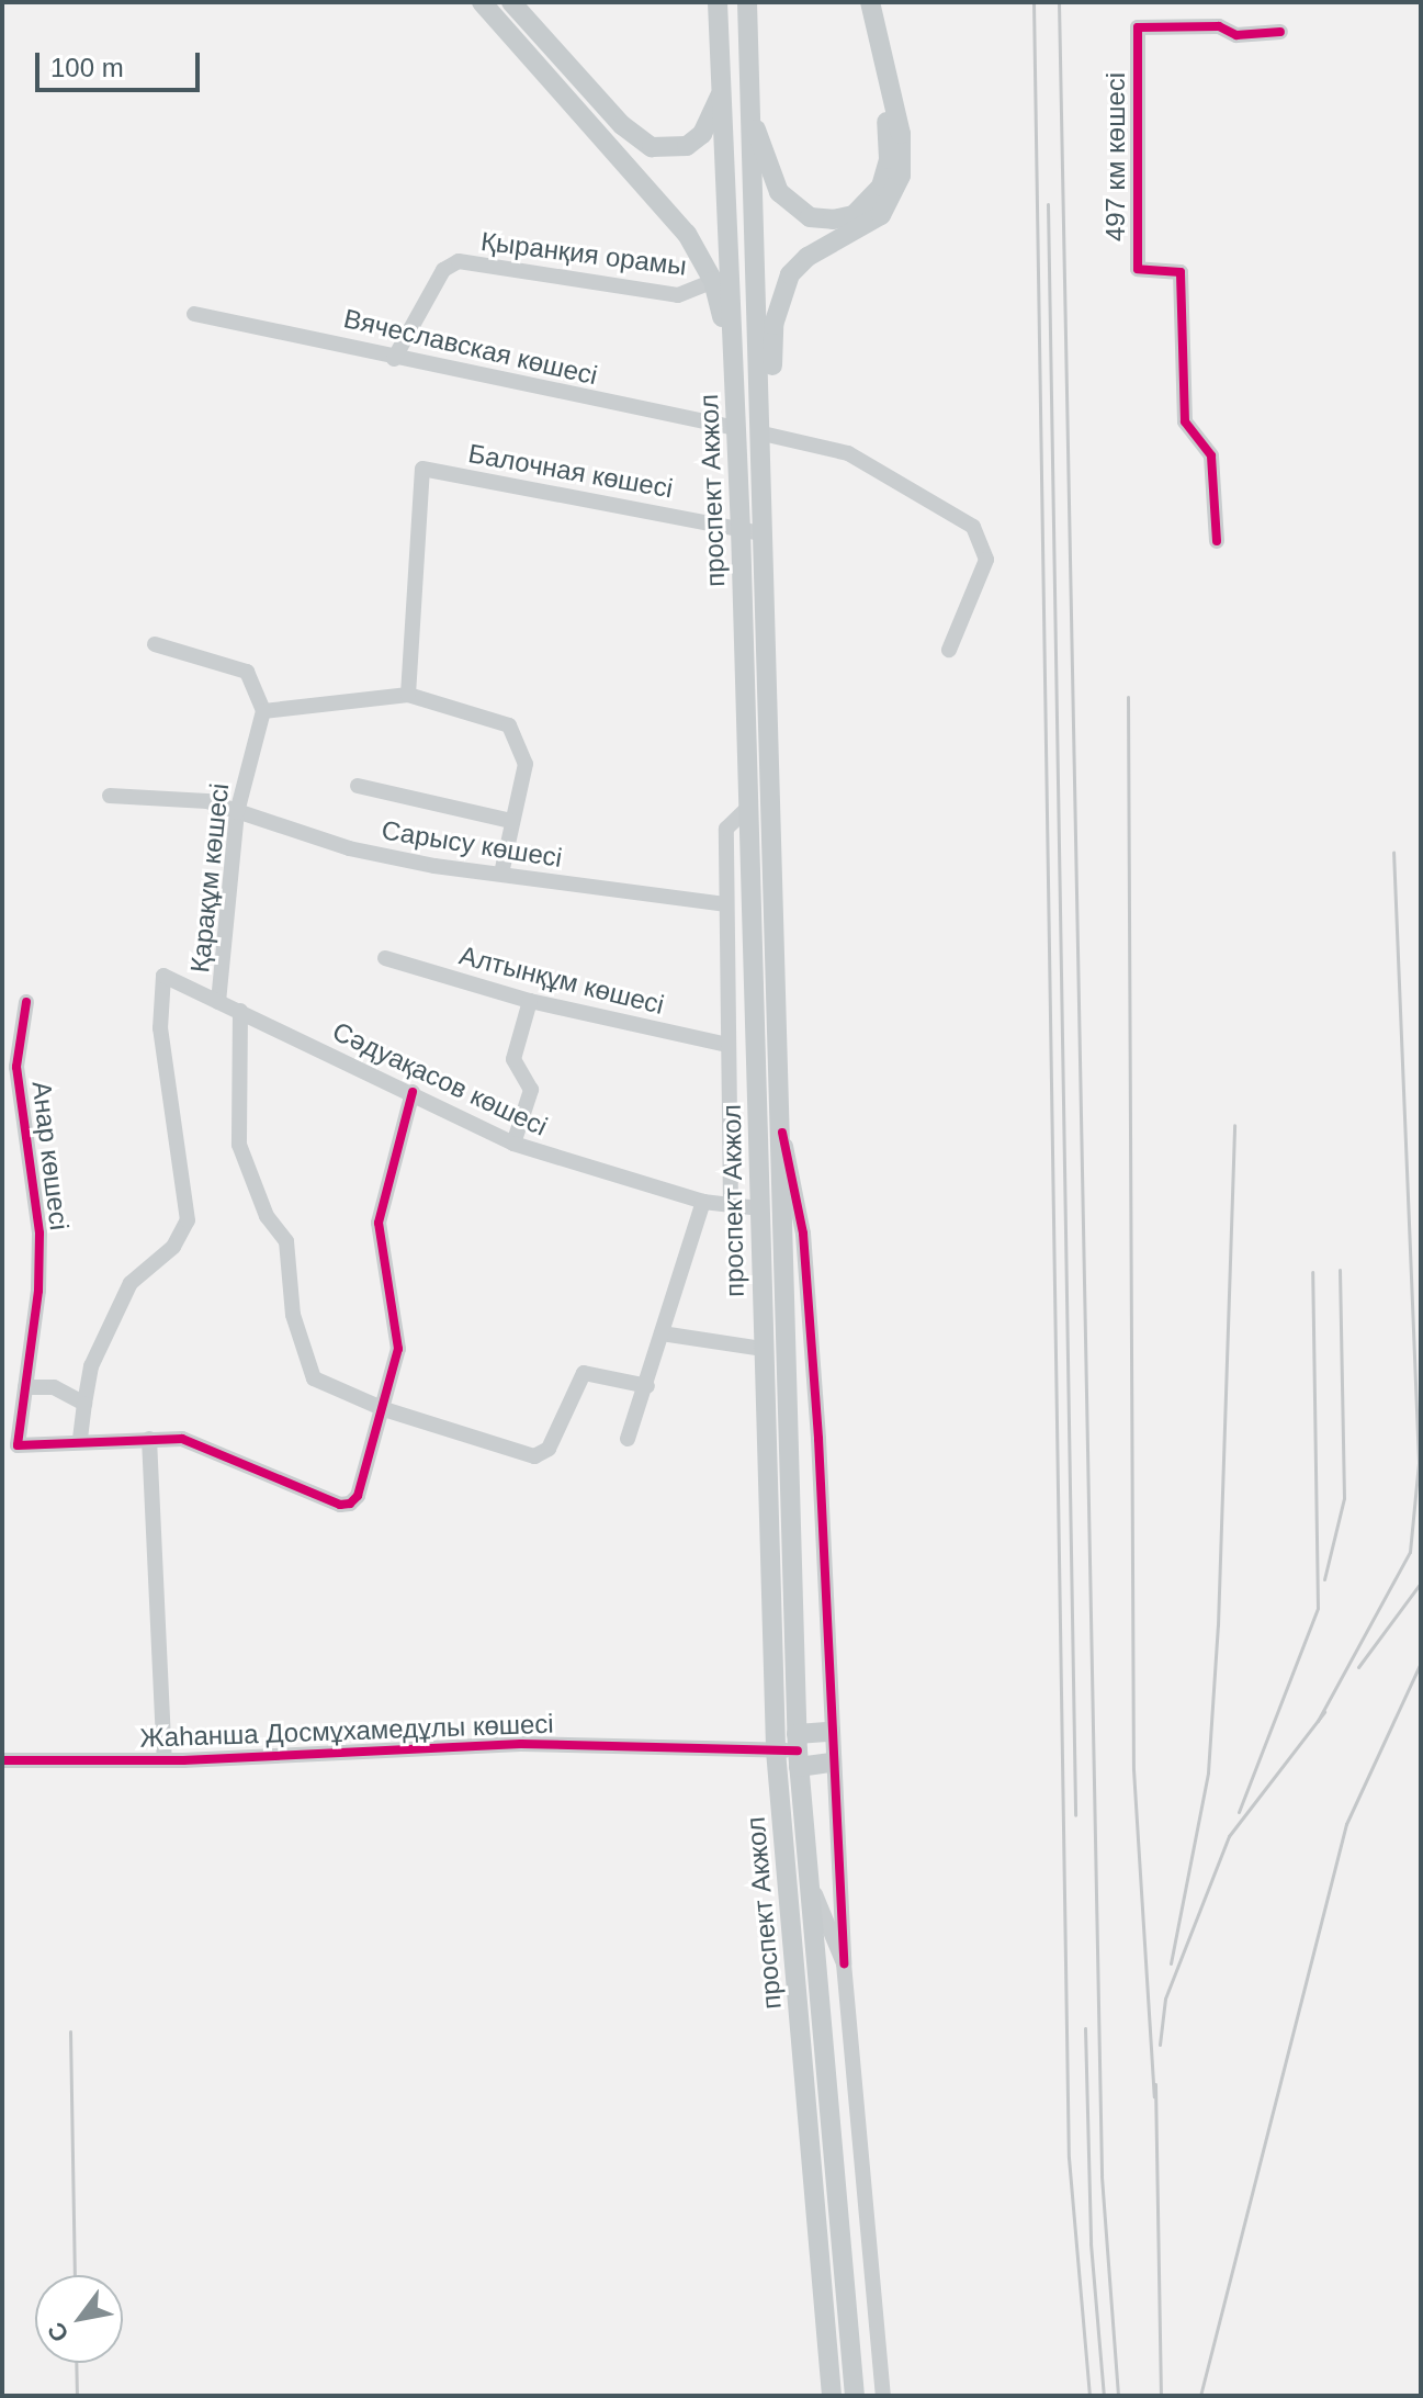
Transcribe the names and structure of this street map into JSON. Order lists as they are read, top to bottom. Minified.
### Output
{"streets":{"main road":["проспект Акжол"],"street":["497 км көшесі","Қыранқия орамы","Вячеславская көшесі","Балочная көшесі","Сарысу көшесі","Қарақұм көшесі","Алтынқұм көшесі","Сәдуақасов көшесі","Анар көшесі","Жаһанша Досмұхамедұлы көшесі"]},"crossings":[["Қыранқия орамы","Вячеславская көшесі"],["Вячеславская көшесі","проспект Акжол"],["Балочная көшесі","проспект Акжол"],["проспект Акжол","Сәдуақасов көшесі"],["проспект Акжол","Жаһанша Досмұхамедұлы көшесі"],["Сарысу көшесі","Қарақұм көшесі"],["Қарақұм көшесі","Сәдуақасов көшесі"]],"scale_bar":"100 m","north":"bottom left"}
